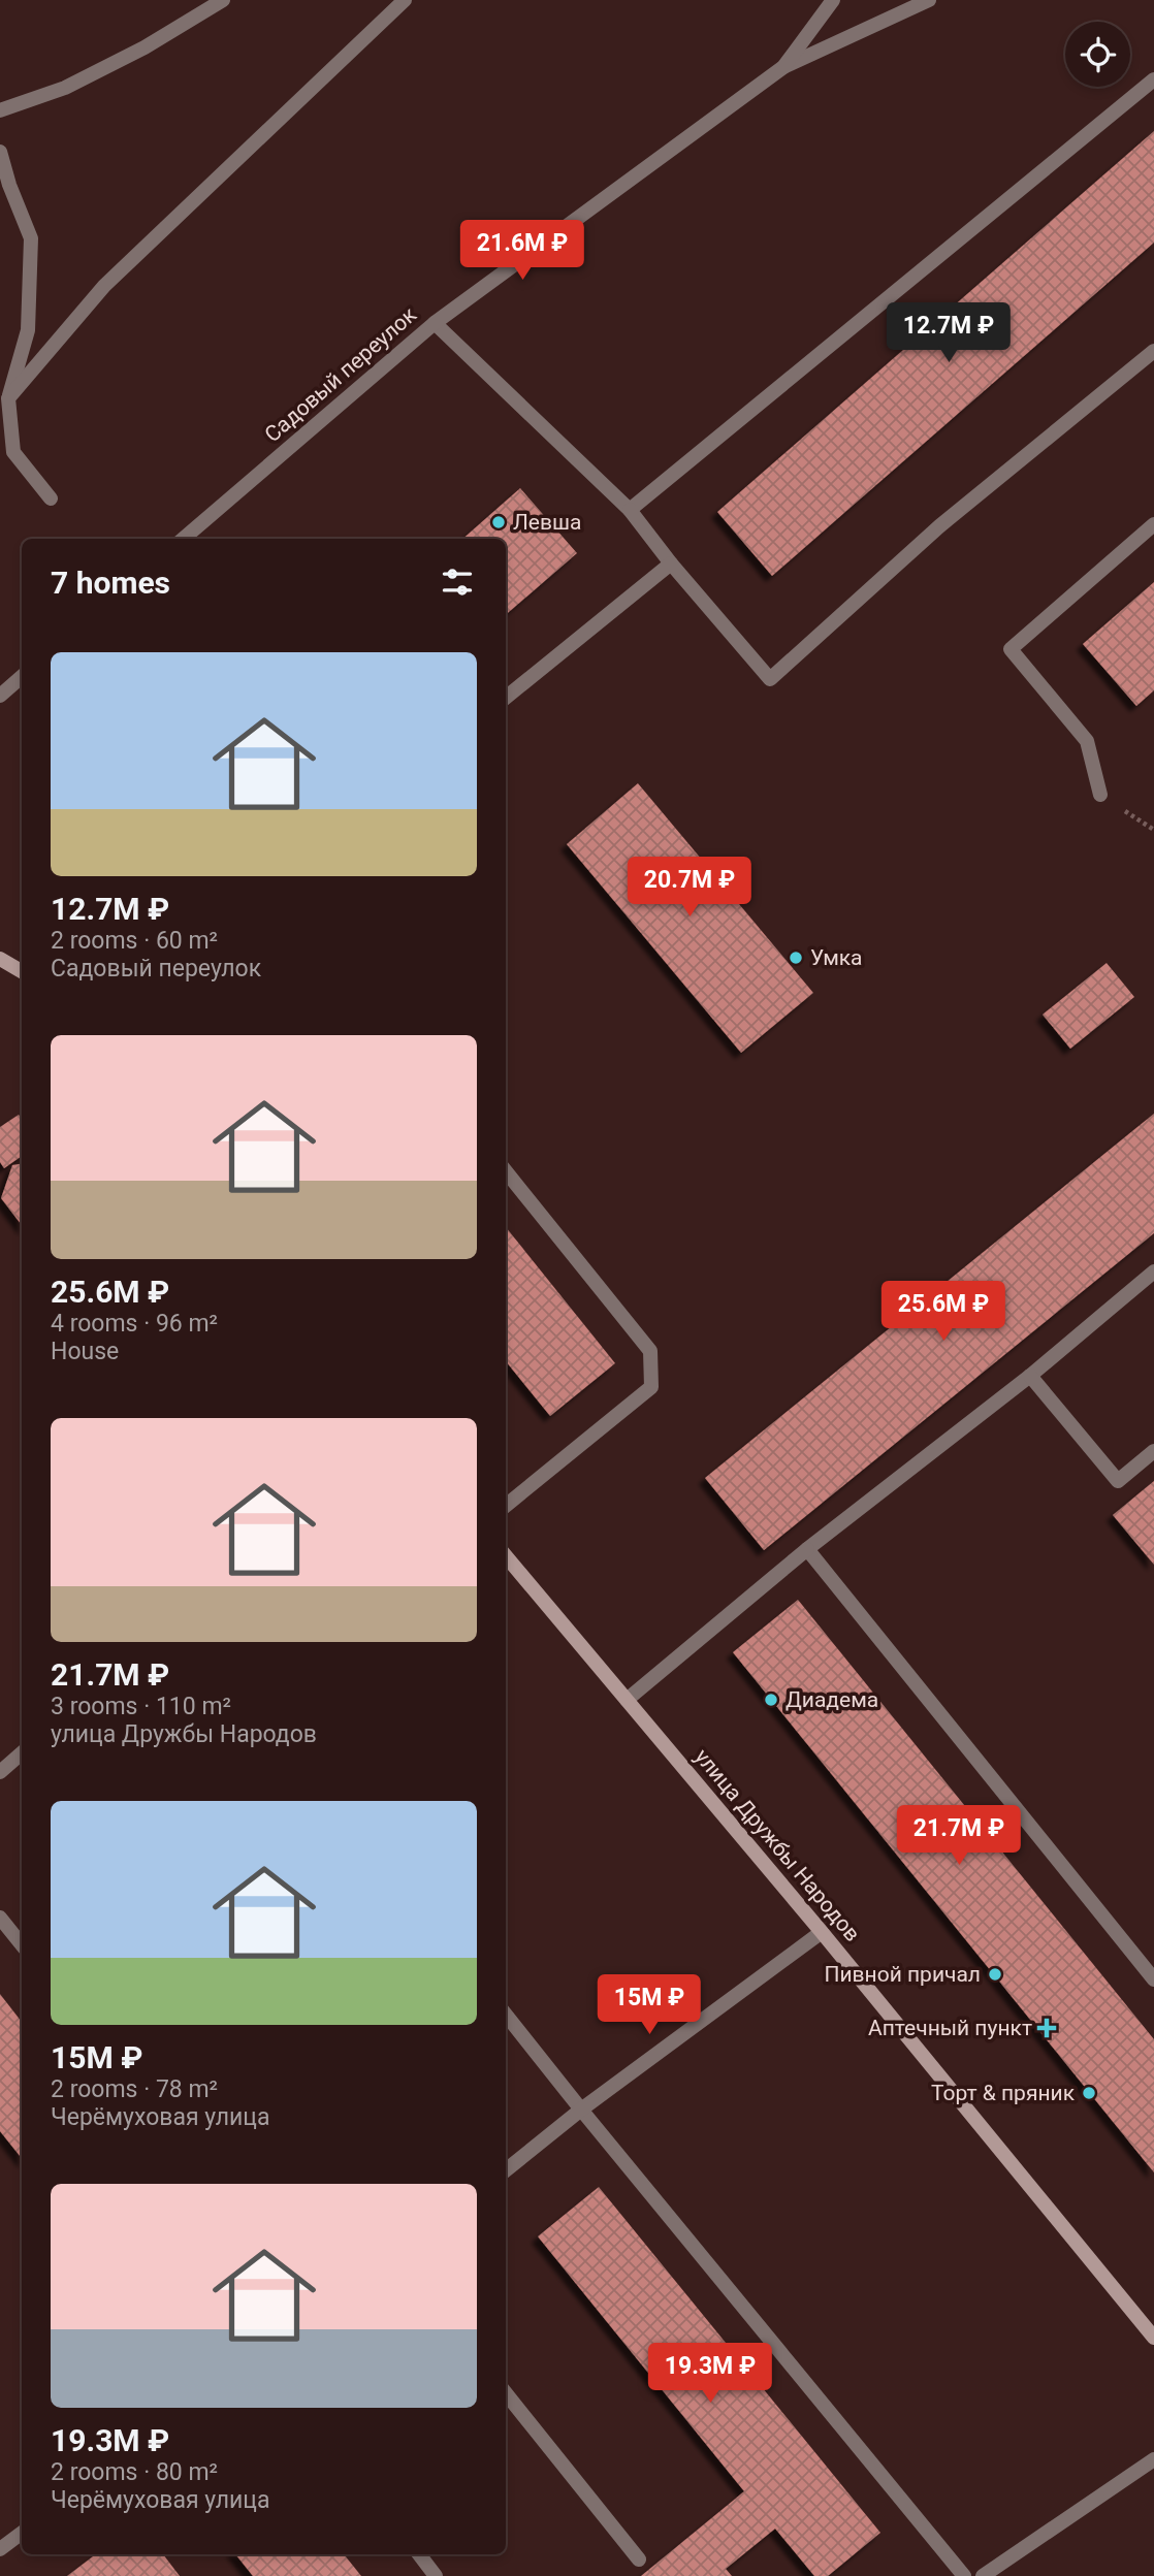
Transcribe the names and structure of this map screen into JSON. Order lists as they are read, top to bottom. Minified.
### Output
{"streets":{"street":["Садовый переулок","улица Дружбы Народов"]},"places":{"other":["Левша","Умка","Диадема","Пивной причал","Торт & пряник"],"health":["Аптечный пункт"]},"page":{"price":["21.6M ₽","12.7M ₽","20.7M ₽","25.6M ₽","21.7M ₽","15M ₽","19.3M ₽"],"heading":"7 homes","list":[{"name":"12.7M ₽","note":"2 rooms · 60 m² · Садовый переулок"},{"name":"25.6M ₽","note":"4 rooms · 96 m² · House"},{"name":"21.7M ₽","note":"3 rooms · 110 m² · улица Дружбы Народов"},{"name":"15M ₽","note":"2 rooms · 78 m² · Черёмуховая улица"},{"name":"19.3M ₽","note":"2 rooms · 80 m² · Черёмуховая улица"}]}}
